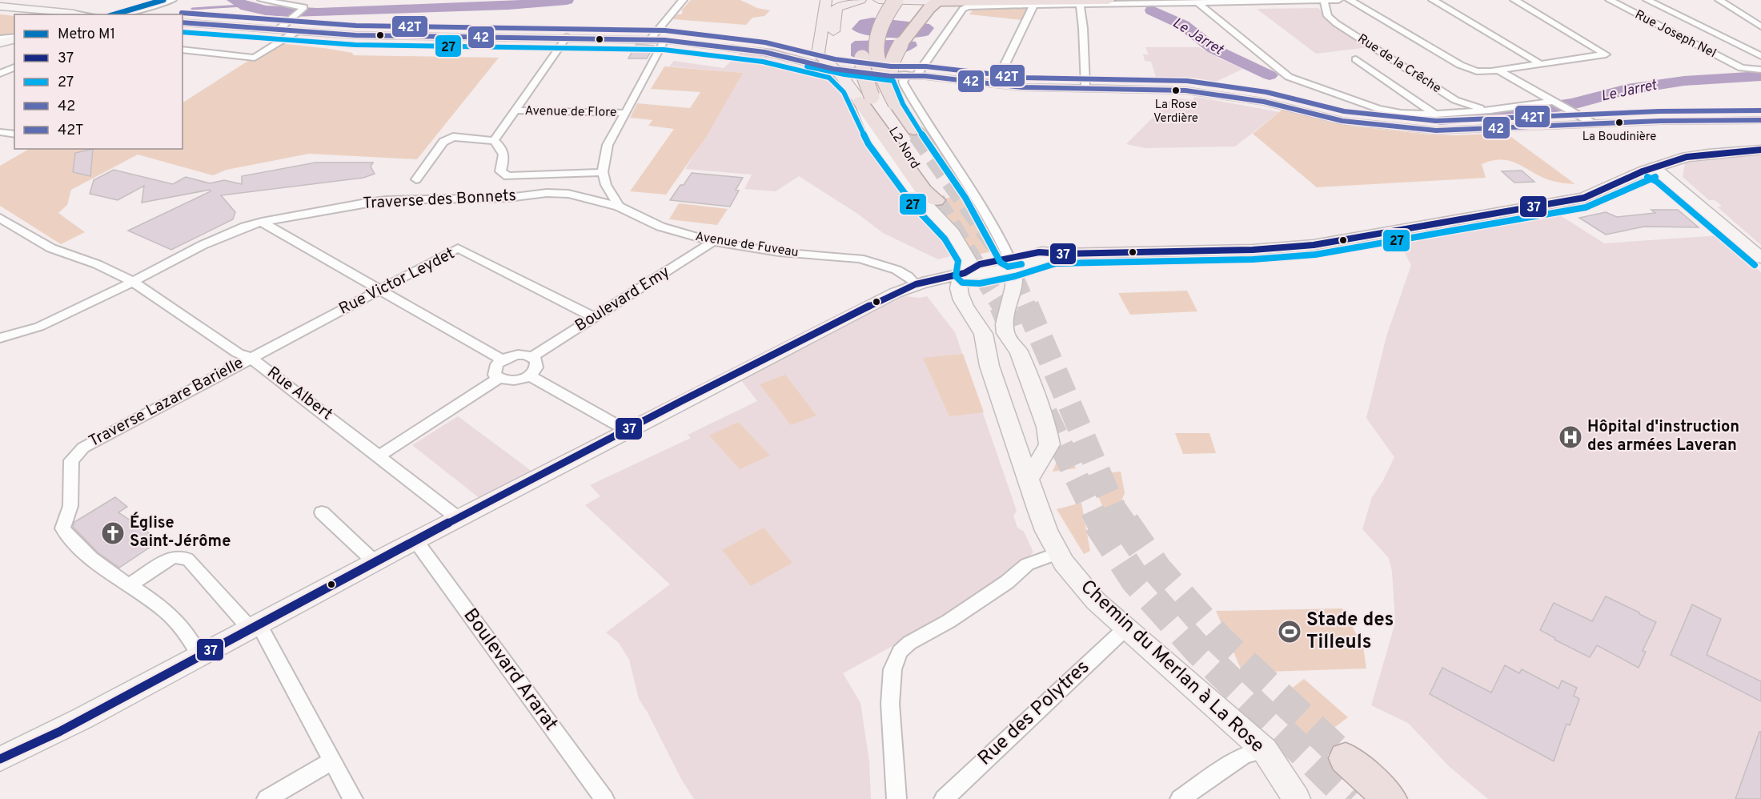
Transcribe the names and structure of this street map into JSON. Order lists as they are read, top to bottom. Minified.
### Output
{"streets":{"highway":["L2 Nord"],"street":["Rue Joseph Nel","Rue de la Crêche","Avenue de Flore","Traverse des Bonnets","Avenue de Fuveau","Rue Victor Leydet","Boulevard Emy","Rue Albert","Traverse Lazare Barielle","Chemin du Merlan à La Rose","Boulevard Ararat","Rue des Polytres"]},"crossings":[["Traverse des Bonnets","Avenue de Fuveau"],["Traverse des Bonnets","Rue Albert"],["Avenue de Fuveau","Boulevard Emy"],["Rue Victor Leydet","Boulevard Emy"],["Rue Victor Leydet","Rue Albert"],["Rue Victor Leydet","Traverse Lazare Barielle"],["Rue Albert","Traverse Lazare Barielle"],["Chemin du Merlan à La Rose","Rue des Polytres"]],"water":["Le Jarret"],"places":{"other":["La Rose Verdière","La Boudinière"],"hospital":["Hôpital d'instruction des armées Laveran"],"church":["Église Saint-Jérôme"],"sports":["Stade des Tilleuls"]},"lines":["metro line M1","transit line 42T","transit line 42","transit line 27","transit line 37"],"legend":["Metro M1","37","27","42","42T"]}
